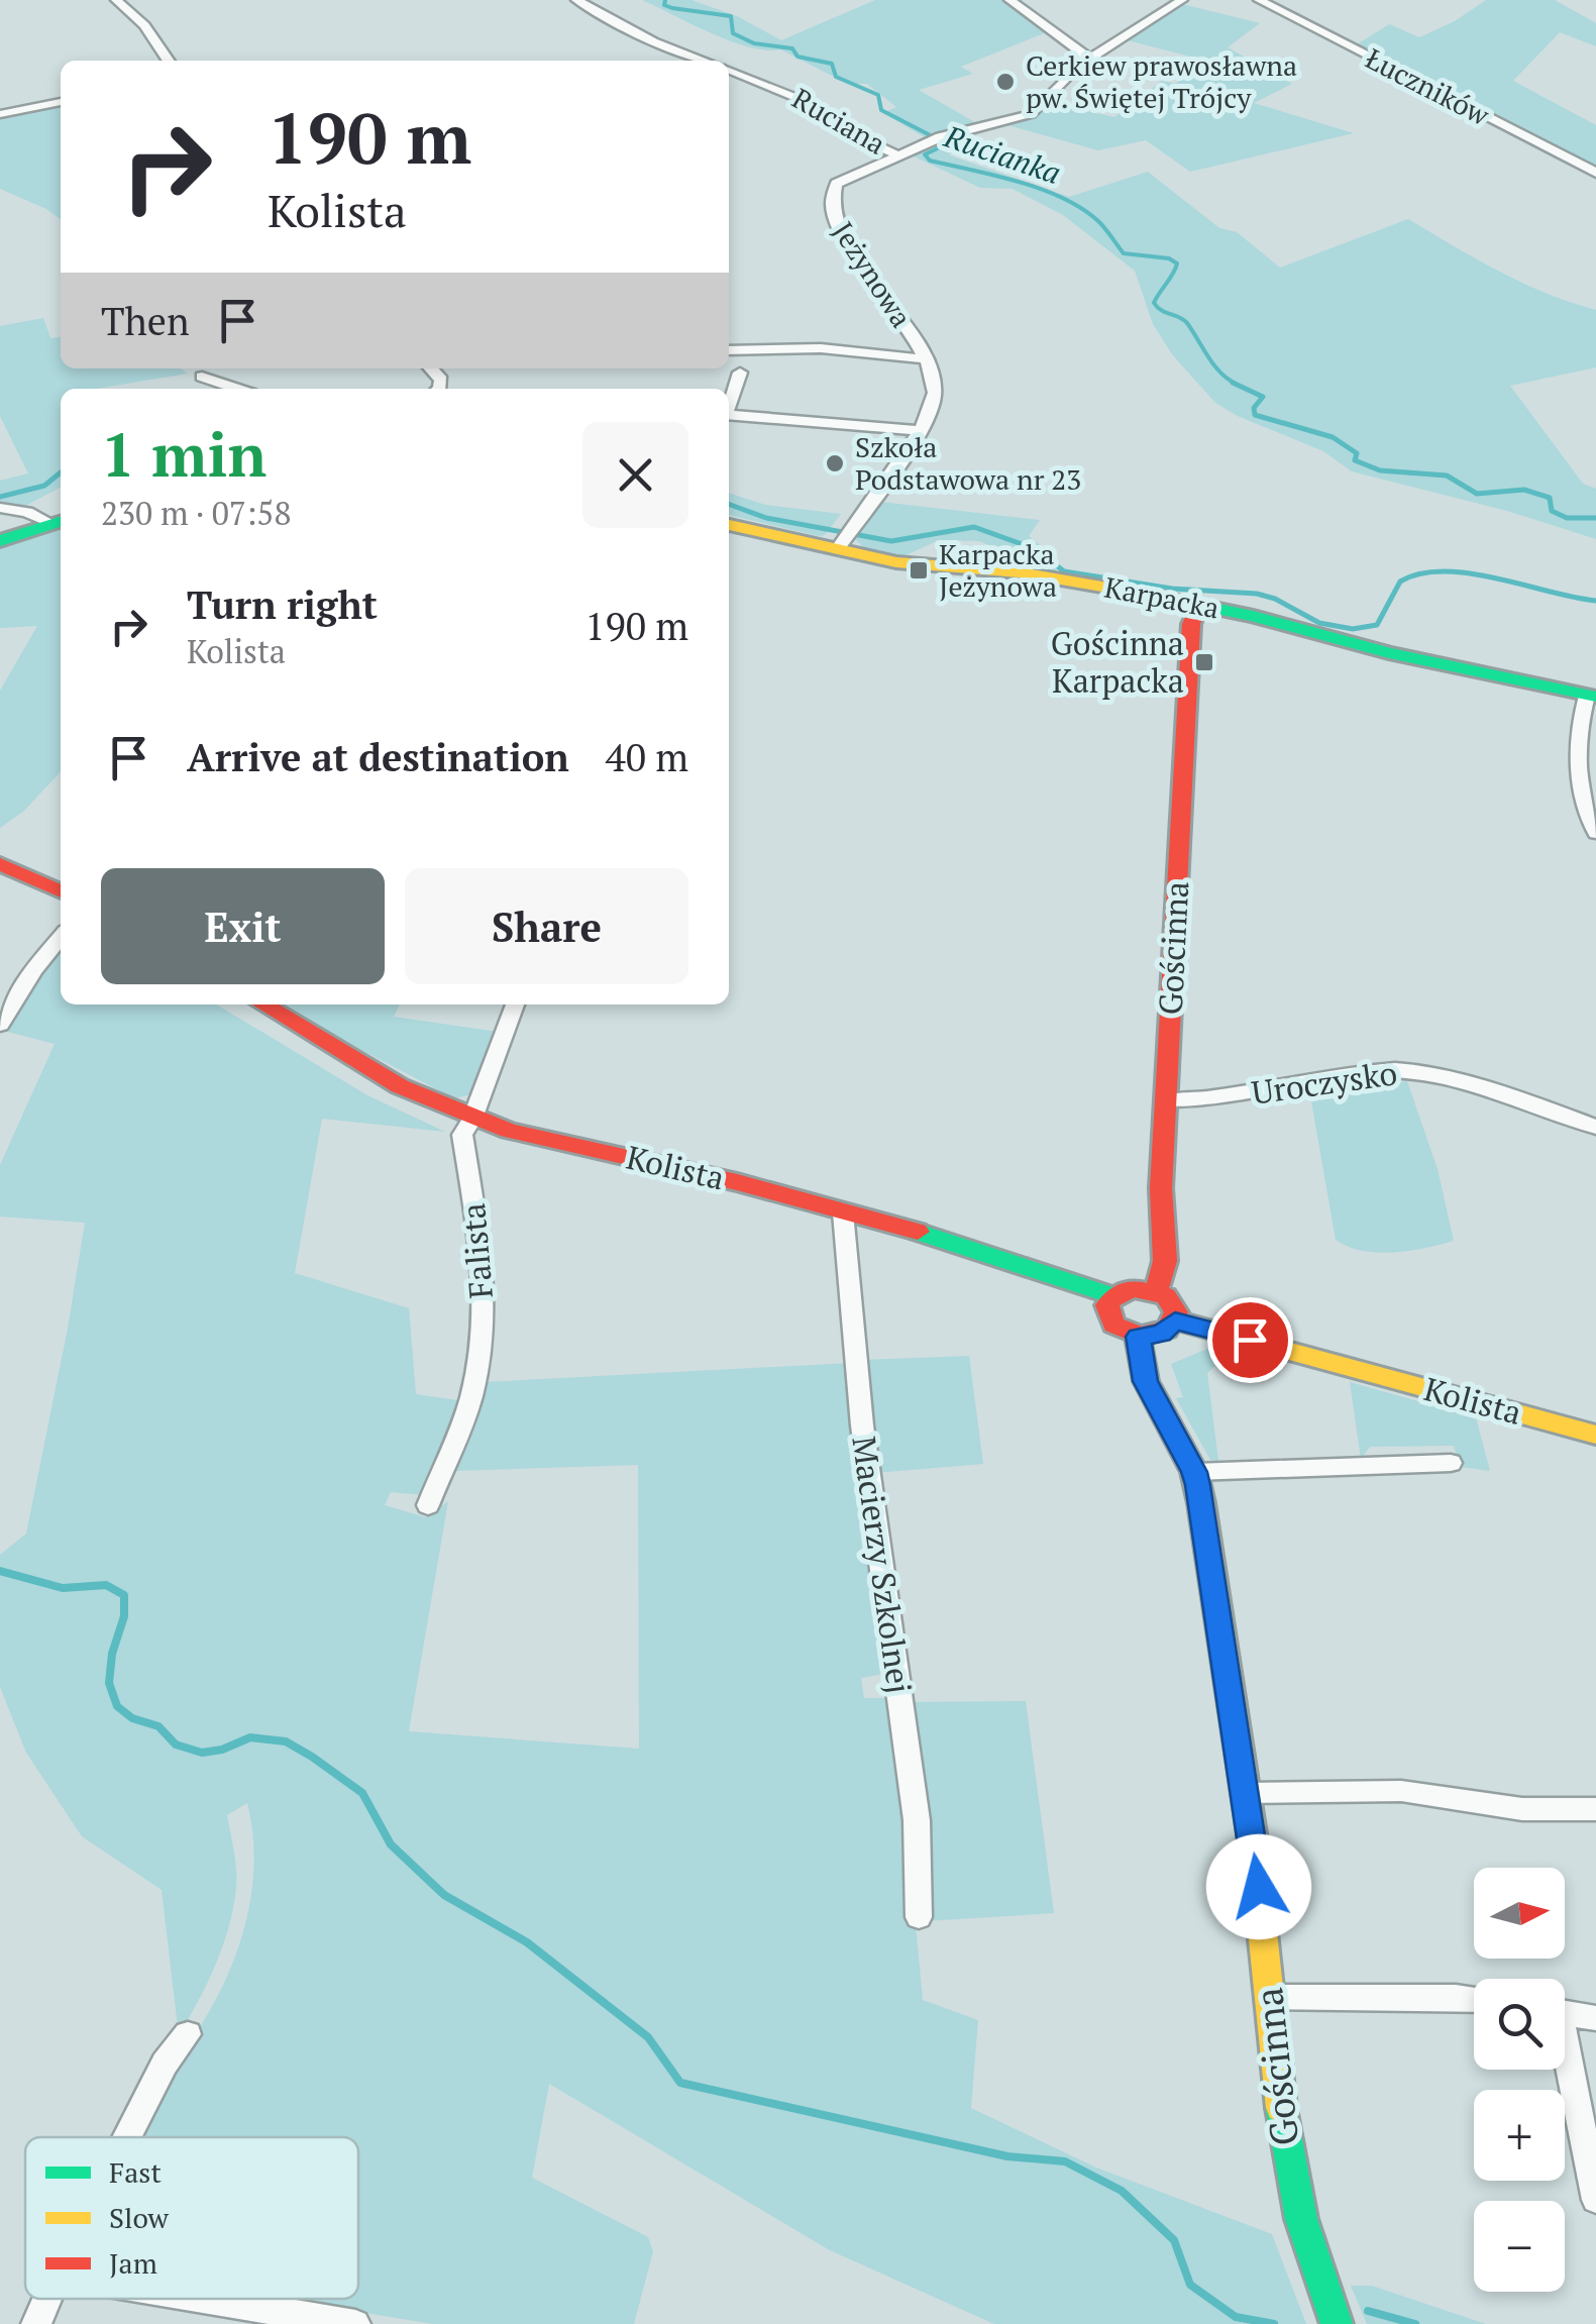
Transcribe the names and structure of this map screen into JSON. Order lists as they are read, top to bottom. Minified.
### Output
{"streets":{"street":["Łuczników","Ruciana","Jeżynowa","Karpacka","Gościnna","Uroczysko","Kolista","Falista","Macierzy Szkolnej"]},"crossings":[["Ruciana","Jeżynowa"],["Jeżynowa","Karpacka"],["Karpacka","Gościnna"],["Gościnna","Uroczysko"],["Gościnna","Kolista"],["Kolista","Falista"],["Kolista","Macierzy Szkolnej"]],"water":["Rucianka"],"places":{"other":["Cerkiew prawosławna pw. Świętej Trójcy","Szkoła Podstawowa nr 23"],"transit":["Karpacka Jeżynowa","Gościnna Karpacka"]},"legend":["Fast","Slow","Jam"],"north":"right","page":{"turn":["190 m","Kolista"],"then":"Then","heading":["1 min","230 m · 07:58"],"list":[{"name":"Turn right","note":"Kolista","value":"190 m"},{"name":"Arrive at destination","value":"40 m"}],"buttons":["Exit","Share"],"map_buttons":["+","−"]}}
